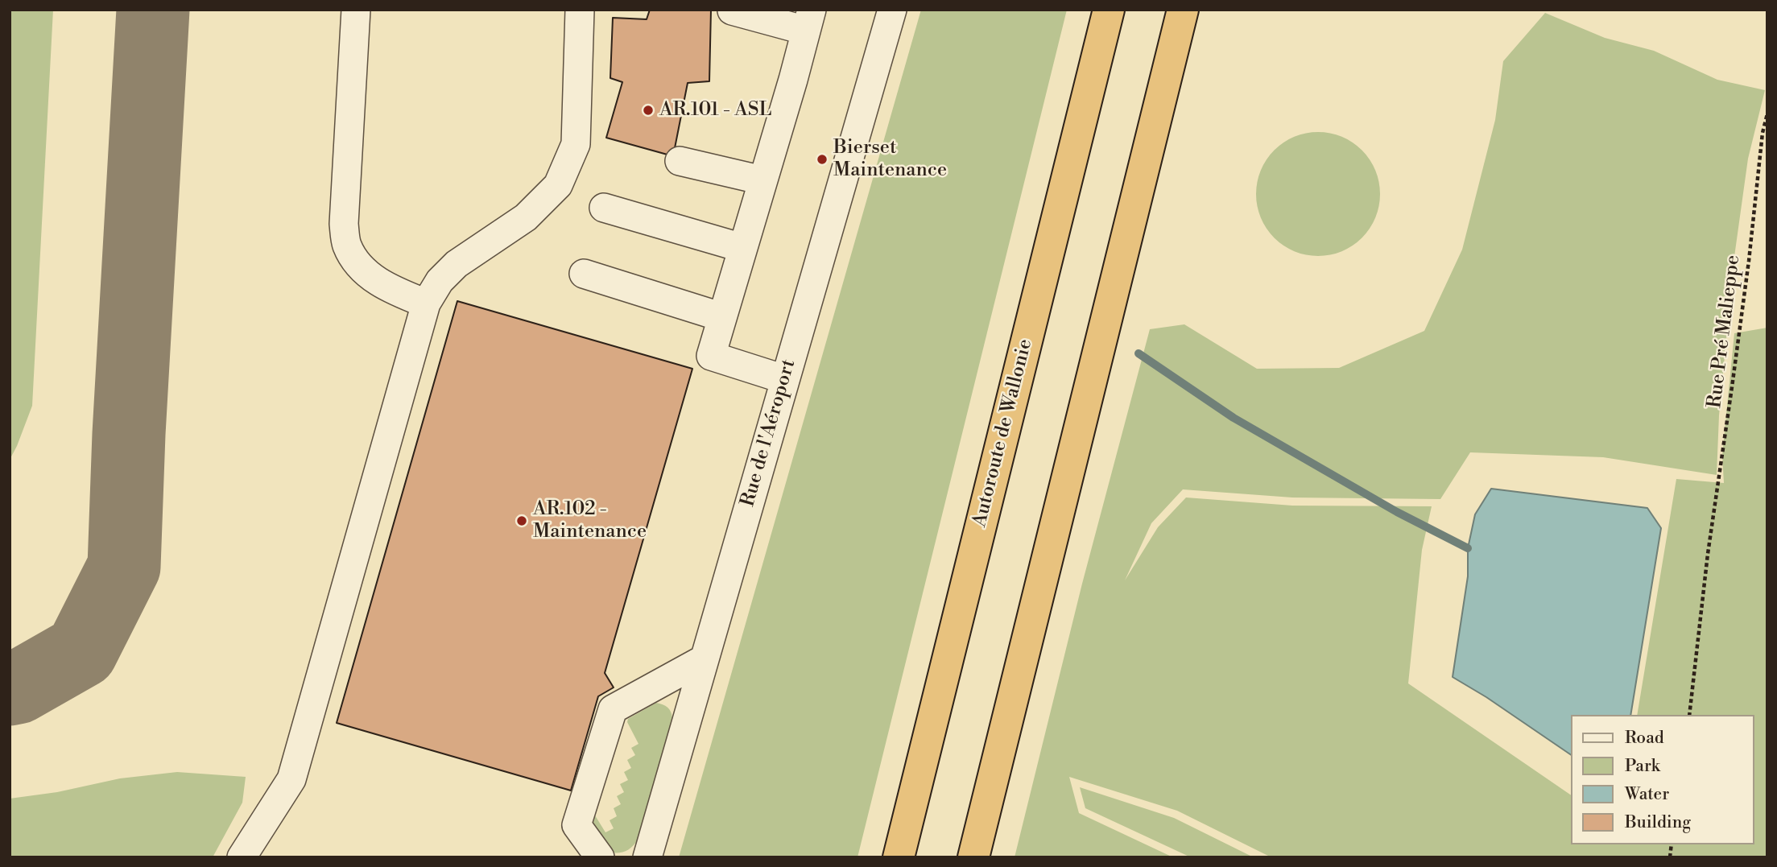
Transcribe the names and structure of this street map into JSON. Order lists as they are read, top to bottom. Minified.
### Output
{"streets":{"highway":["Autoroute de Wallonie"],"street":["Rue de l'Aéroport"],"path":["Rue Pré Malieppe"]},"places":["AR.101 - ASL","Bierset Maintenance","AR.102 - Maintenance"],"legend":["Road","Park","Water","Building"]}
